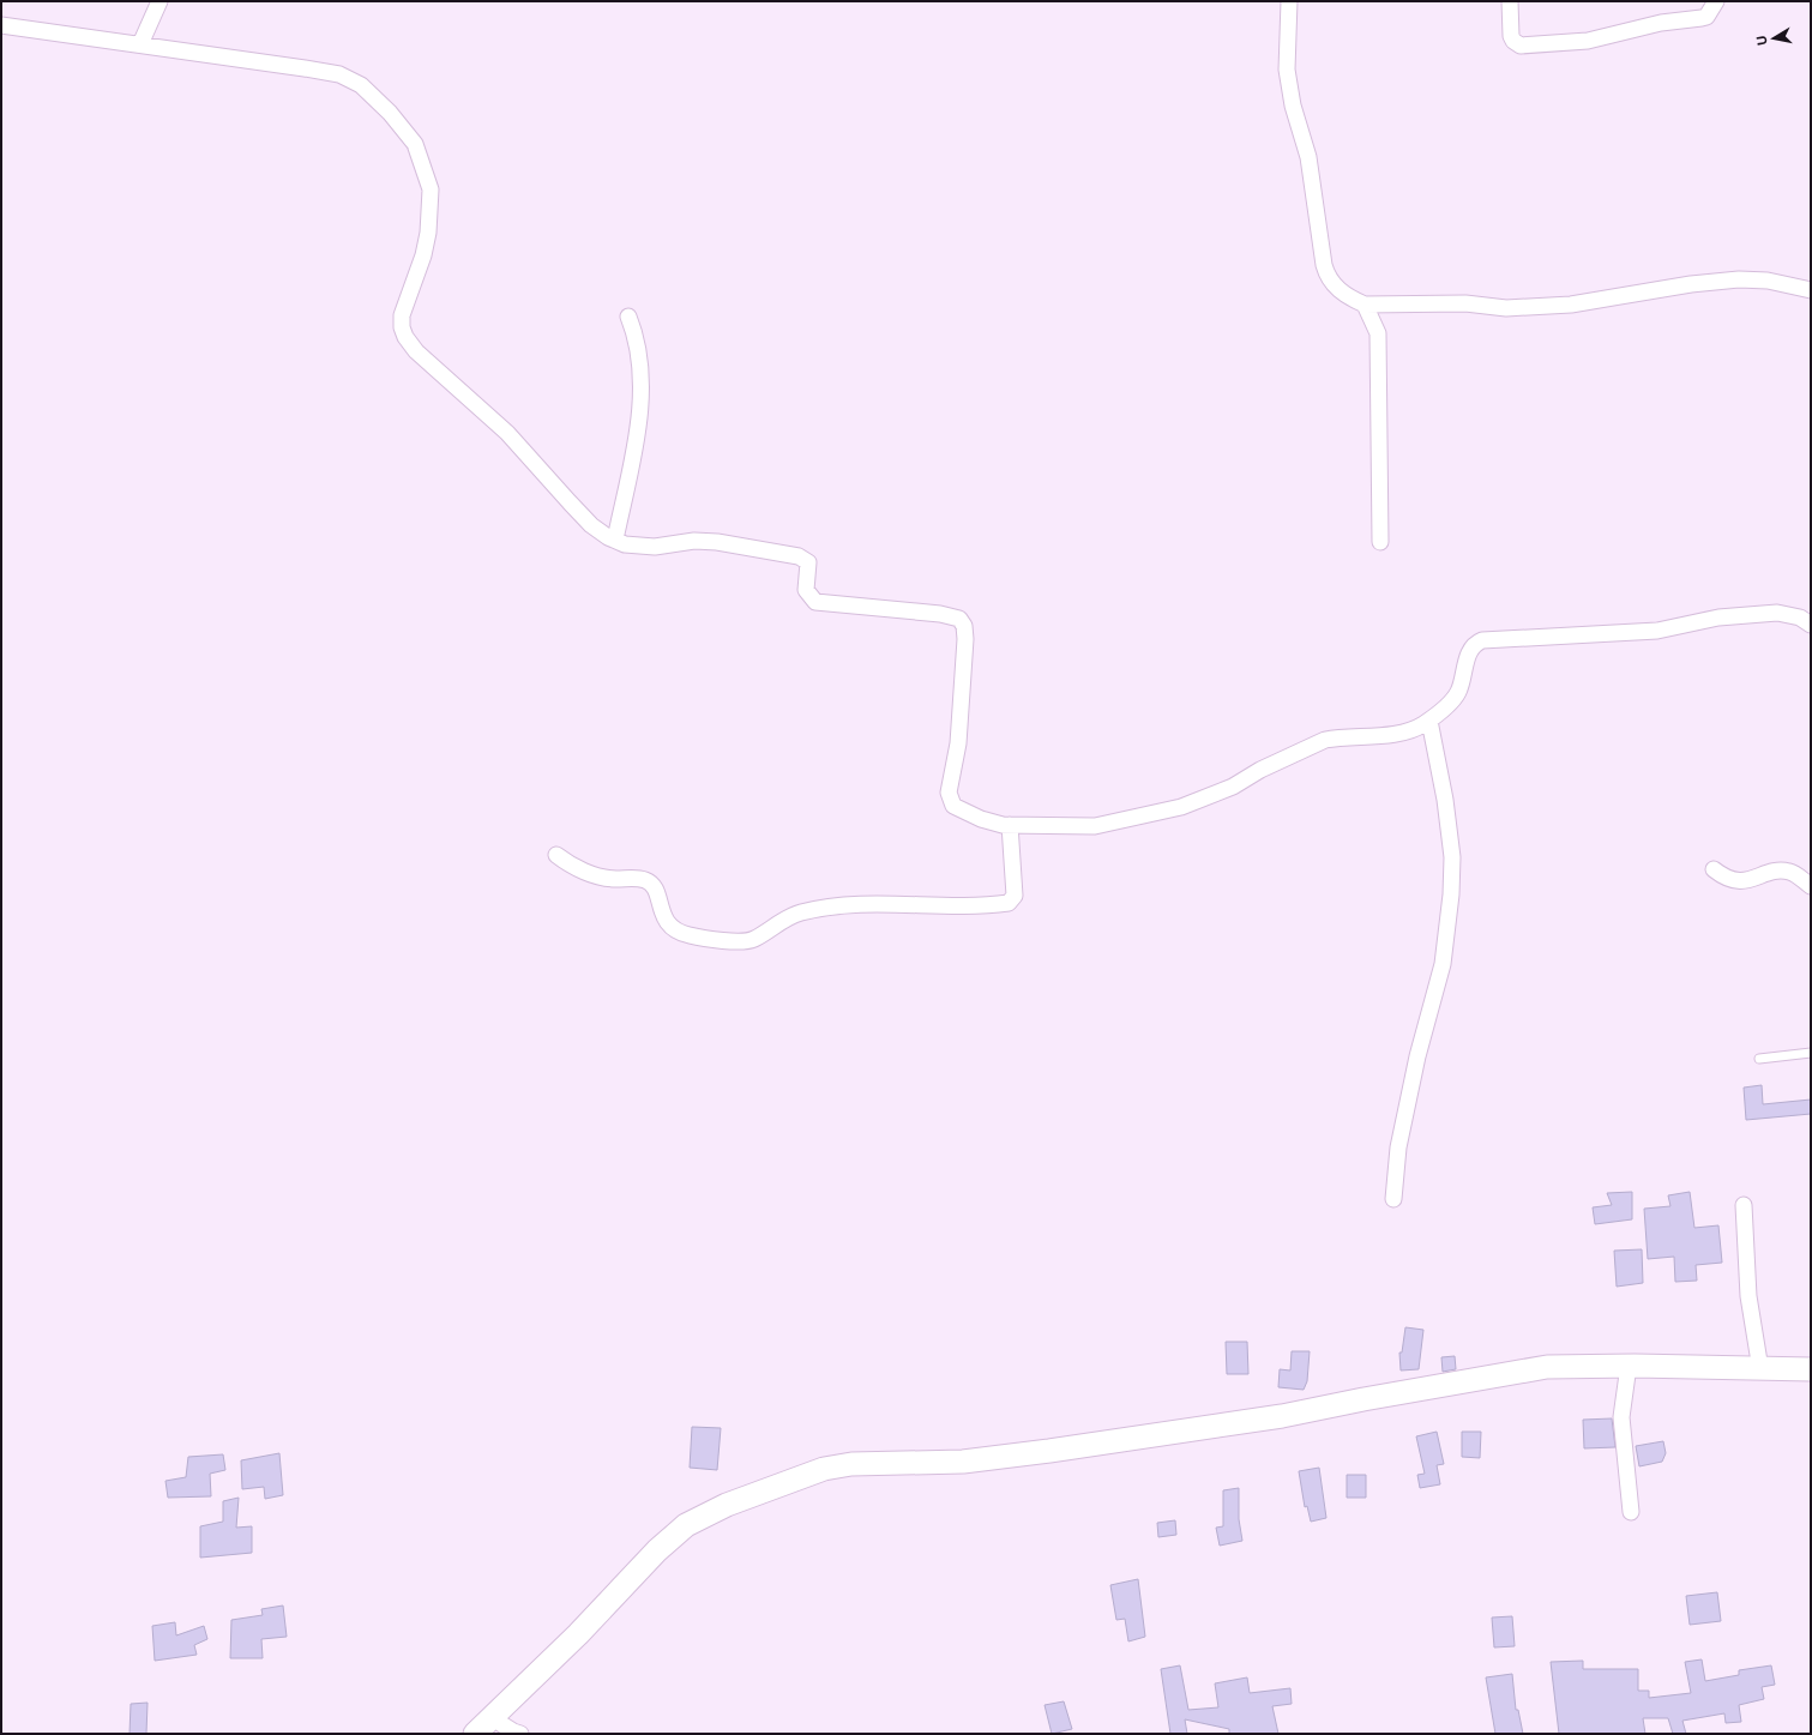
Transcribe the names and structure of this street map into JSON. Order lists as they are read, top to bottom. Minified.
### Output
{"north":"left"}
